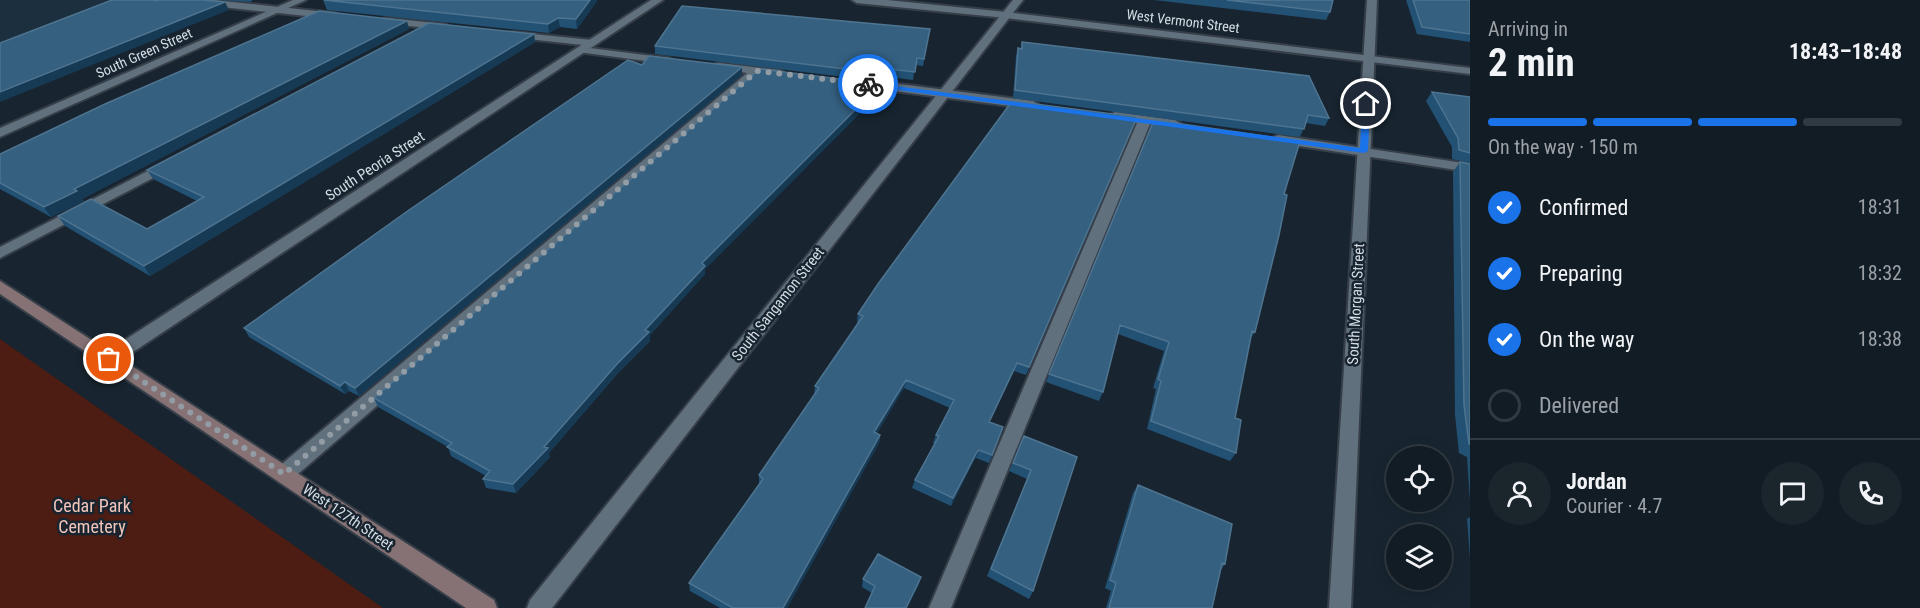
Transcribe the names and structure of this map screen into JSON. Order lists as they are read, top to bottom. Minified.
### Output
{"streets":{"main road":["West 127th Street"],"street":["West Vermont Street","South Green Street","South Peoria Street","South Sangamon Street","South Morgan Street"]},"crossings":[["West Vermont Street","South Sangamon Street"],["West Vermont Street","South Morgan Street"],["South Peoria Street","West 127th Street"]],"parks":["Cedar Park Cemetery"],"page":{"heading":["2 min","Arriving in","18:43–18:48"],"panel":["Jordan","Courier · 4.7"],"bar":"On the way · 150 m","list":[["Confirmed","18:31"],["Preparing","18:32"],["On the way","18:38"],"Delivered"]}}
